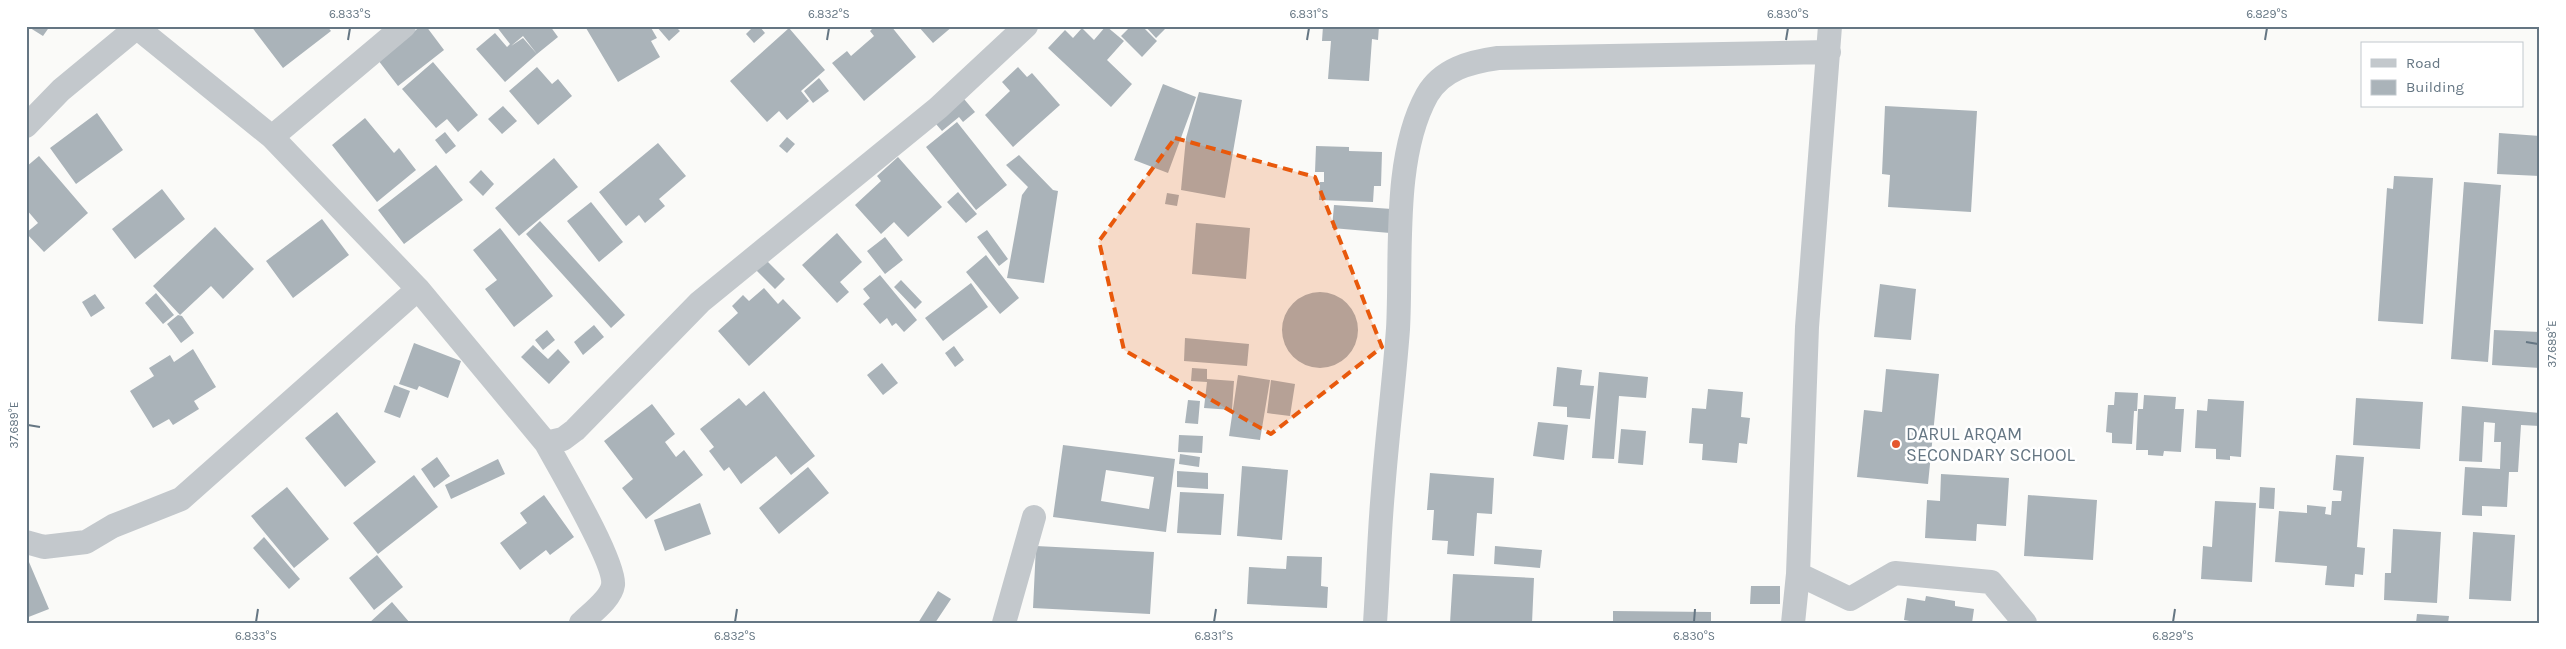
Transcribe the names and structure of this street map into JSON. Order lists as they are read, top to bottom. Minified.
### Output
{"places":["DARUL ARQAM SECONDARY SCHOOL"],"legend":["Road","Building"],"coordinates":["6.833°S","6.832°S","6.831°S","6.830°S","6.829°S","37.688°E","37.689°E"]}
